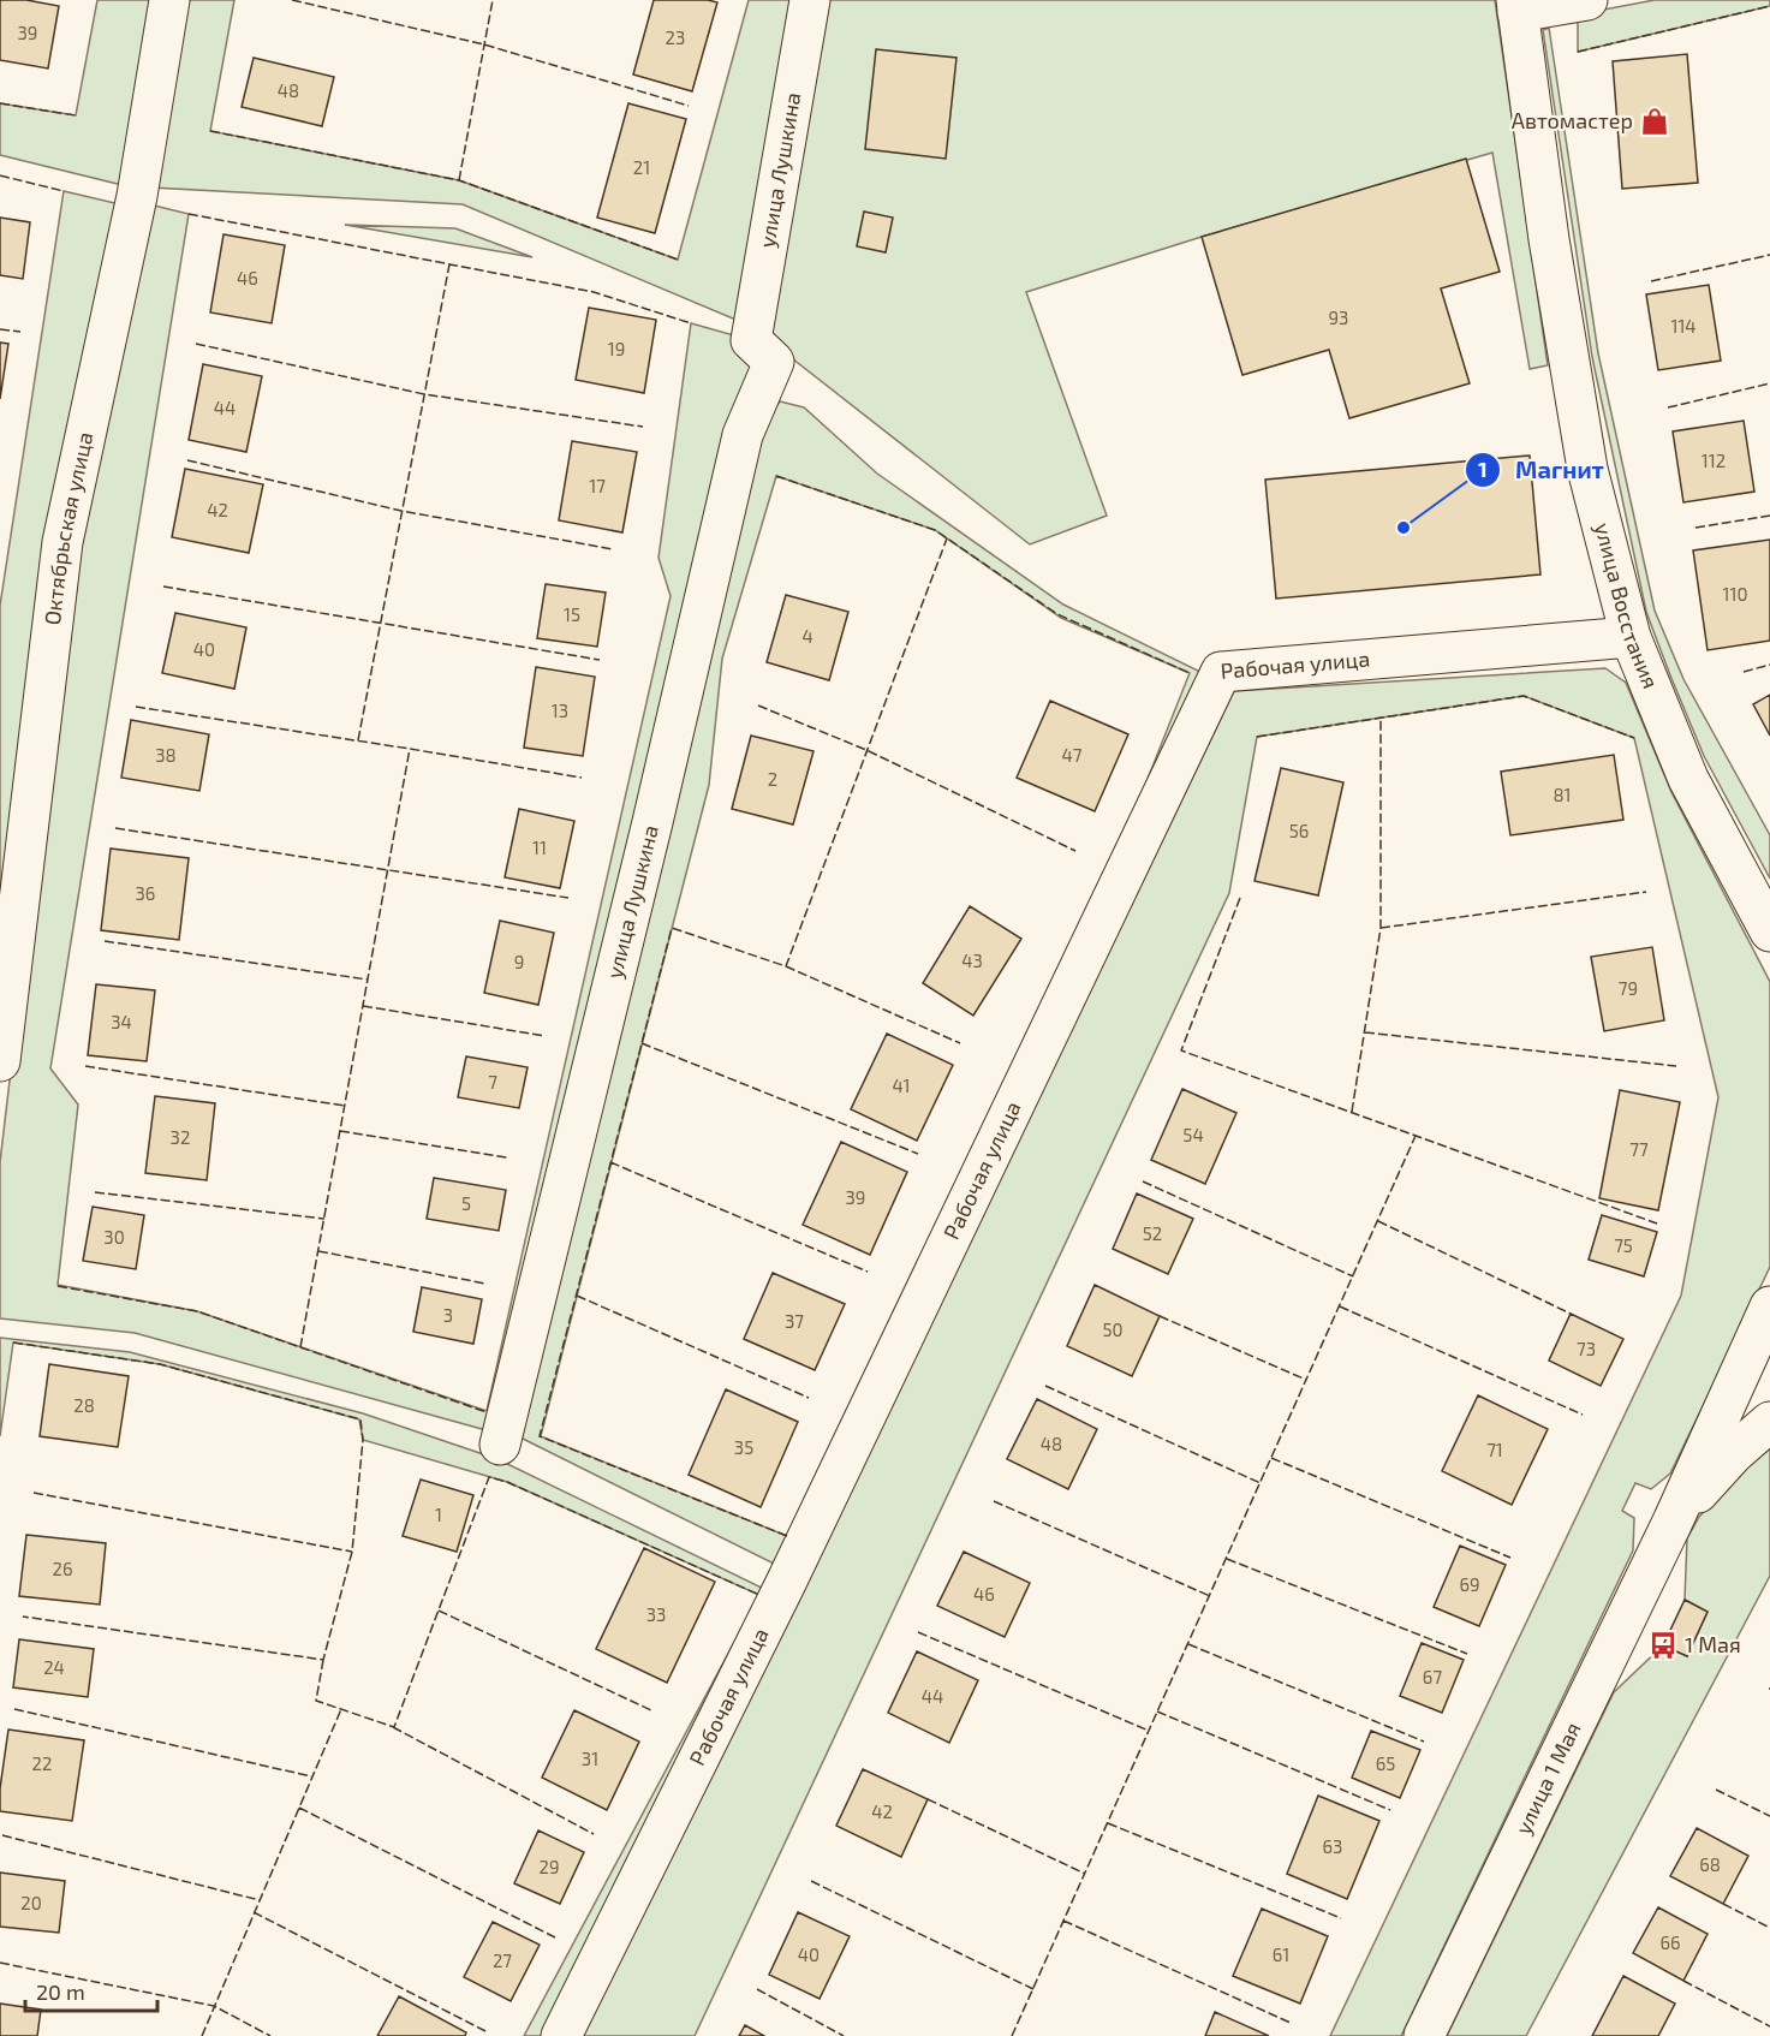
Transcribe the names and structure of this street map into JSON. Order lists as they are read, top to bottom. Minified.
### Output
{"streets":{"street":["улица Лушкина","Октябрьская улица","улица Восстания","Рабочая улица","улица 1 Мая"]},"crossings":[["улица Восстания","Рабочая улица"]],"places":{"shop":["Автомастер"],"other":["Магнит"],"bus stop":["1 Мая"]},"house_numbers":["39","23","48","21","46","93","114","19","44","112","17","42","110","15","4","40","13","38","47","2","81","56","11","36","43","9","79","34","7","41","54","32","77","39","5","52","30","75","3","37","50","73","28","48","35","71","1","26","69","46","33","24","67","44","31","22","65","42","63","68","29","20","66","40","61","27"],"scale_bar":"20 m"}
